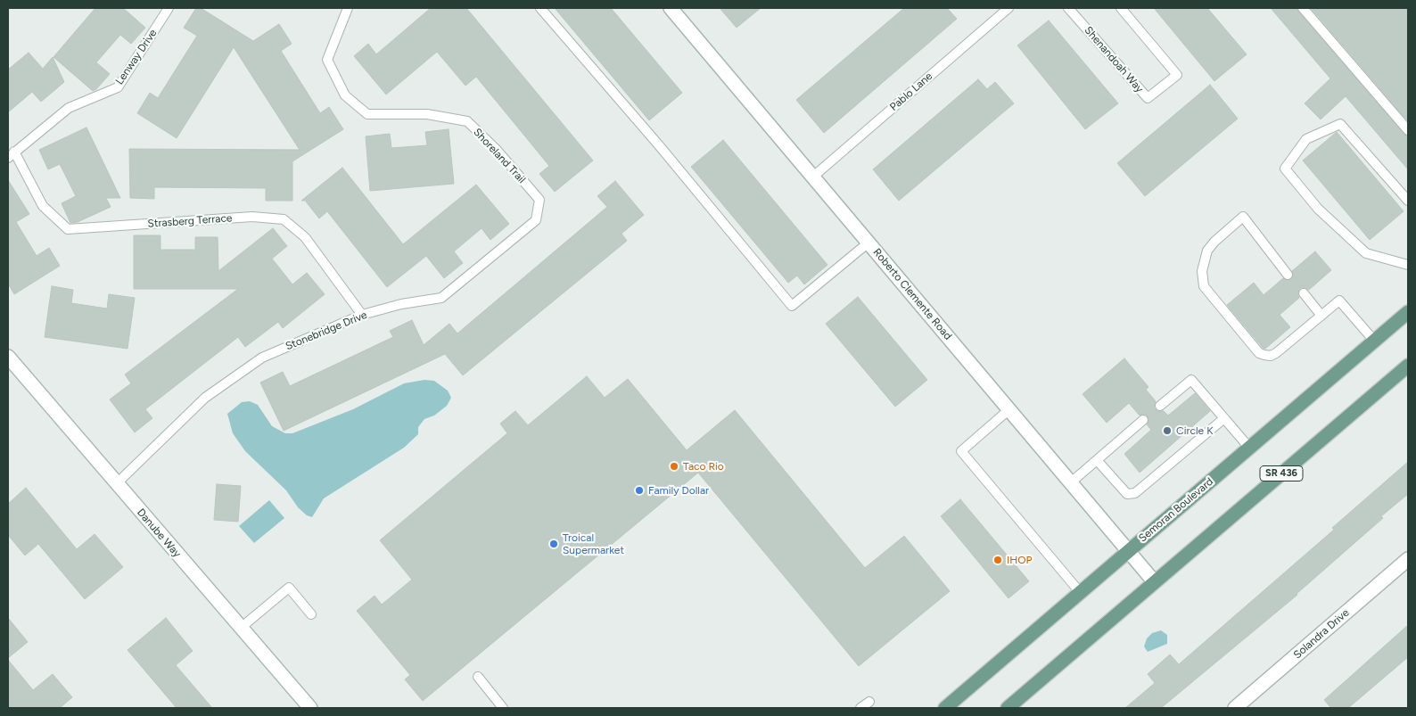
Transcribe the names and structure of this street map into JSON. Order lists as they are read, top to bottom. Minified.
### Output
{"streets":{"main road":["SR 436","Semoran Boulevard"],"street":["Roberto Clemente Road","Danube Way","Solandra Drive"],"lane":["Lenway Drive","Shenandoah Way","Pablo Lane","Shoreland Trail","Strasberg Terrace","Stonebridge Drive"]},"crossings":[["Lenway Drive","Strasberg Terrace"],["Pablo Lane","Roberto Clemente Road"],["Shoreland Trail","Stonebridge Drive"],["Strasberg Terrace","Stonebridge Drive"],["Roberto Clemente Road","SR 436"],["Roberto Clemente Road","Semoran Boulevard"],["Stonebridge Drive","Danube Way"]],"places":["Circle K","Taco Rio","Family Dollar","Troical Supermarket","IHOP"]}
